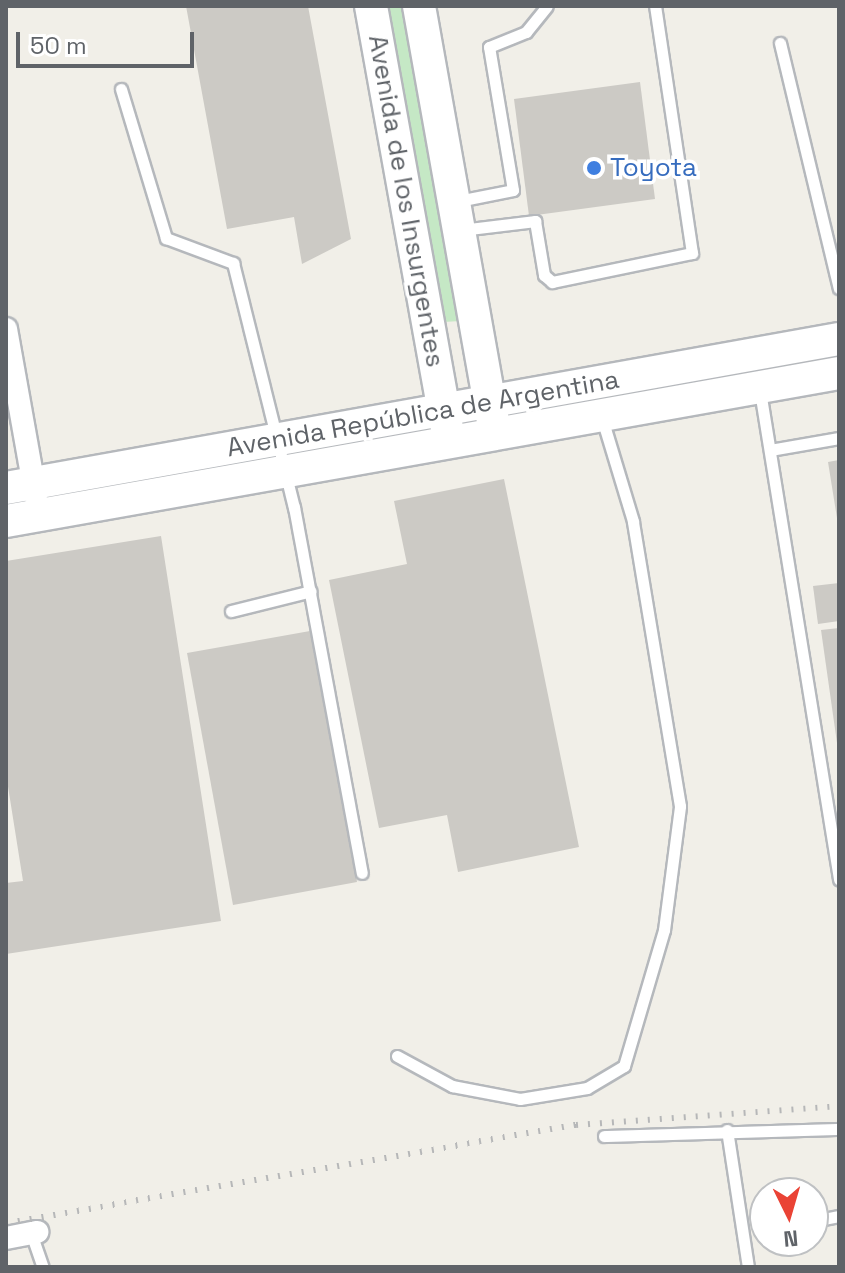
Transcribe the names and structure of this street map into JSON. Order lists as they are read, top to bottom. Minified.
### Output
{"streets":{"main road":["Avenida de los Insurgentes","Avenida República de Argentina"]},"crossings":[["Avenida de los Insurgentes","Avenida República de Argentina"]],"places":["Toyota"],"scale_bar":"50 m","north":"bottom"}
